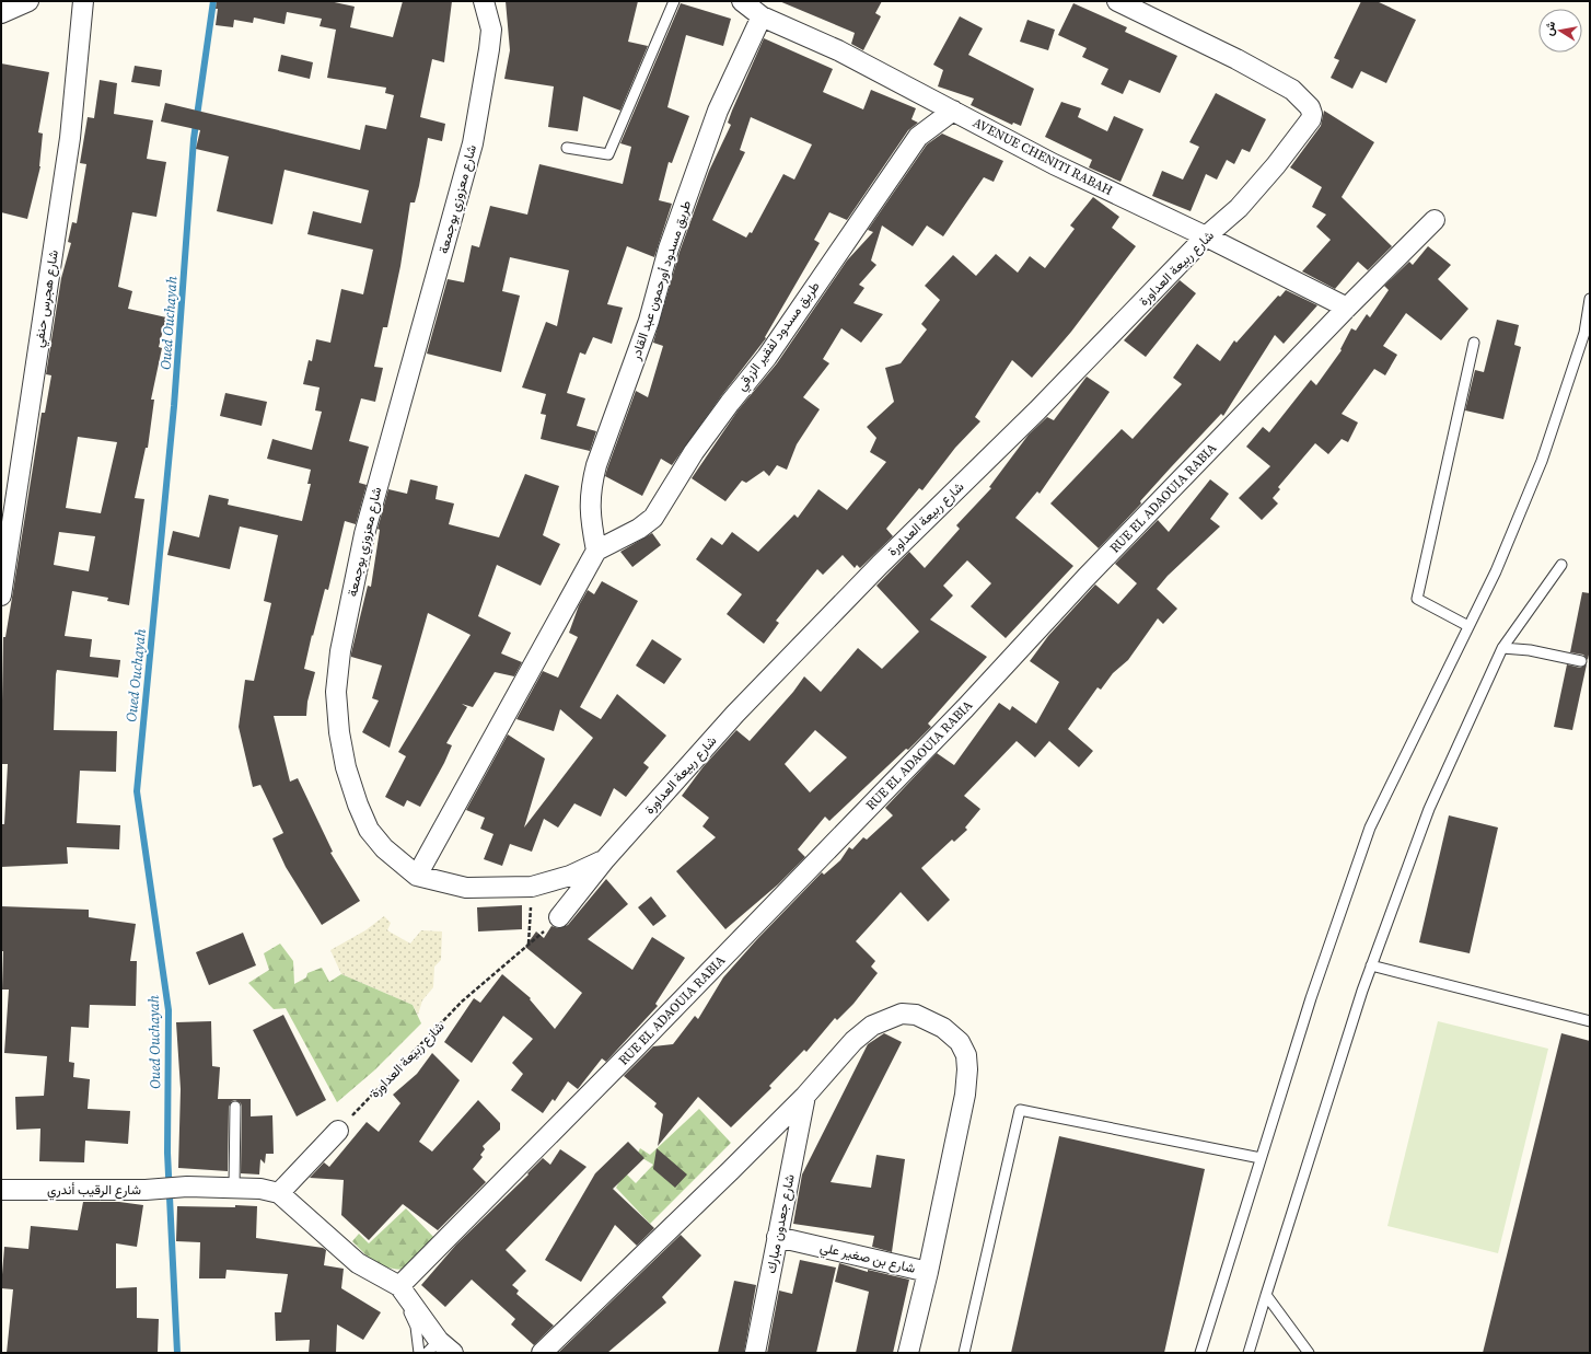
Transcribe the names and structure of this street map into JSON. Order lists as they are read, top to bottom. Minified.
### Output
{"streets":{"street":["AVENUE CHENITI RABAH","شارع معزوزي بوجمعة","شارع ربيعة العداورة","طريق مسدود أورحمون عبد القادر","شارع هجرس حنفي","طريق مسدود لفقير الزرقي","RUE EL ADAOUIA RABIA","شارع الرقيب أندري","شارع جعدون مبارك","شارع بن صغير علي"]},"crossings":[["AVENUE CHENITI RABAH","شارع ربيعة العداورة"],["AVENUE CHENITI RABAH","طريق مسدود أورحمون عبد القادر"],["AVENUE CHENITI RABAH","طريق مسدود لفقير الزرقي"],["AVENUE CHENITI RABAH","RUE EL ADAOUIA RABIA"],["شارع معزوزي بوجمعة","شارع ربيعة العداورة"],["طريق مسدود أورحمون عبد القادر","طريق مسدود لفقير الزرقي"],["شارع جعدون مبارك","شارع بن صغير علي"]],"water":["Oued Ouchayah"],"north":"left"}
